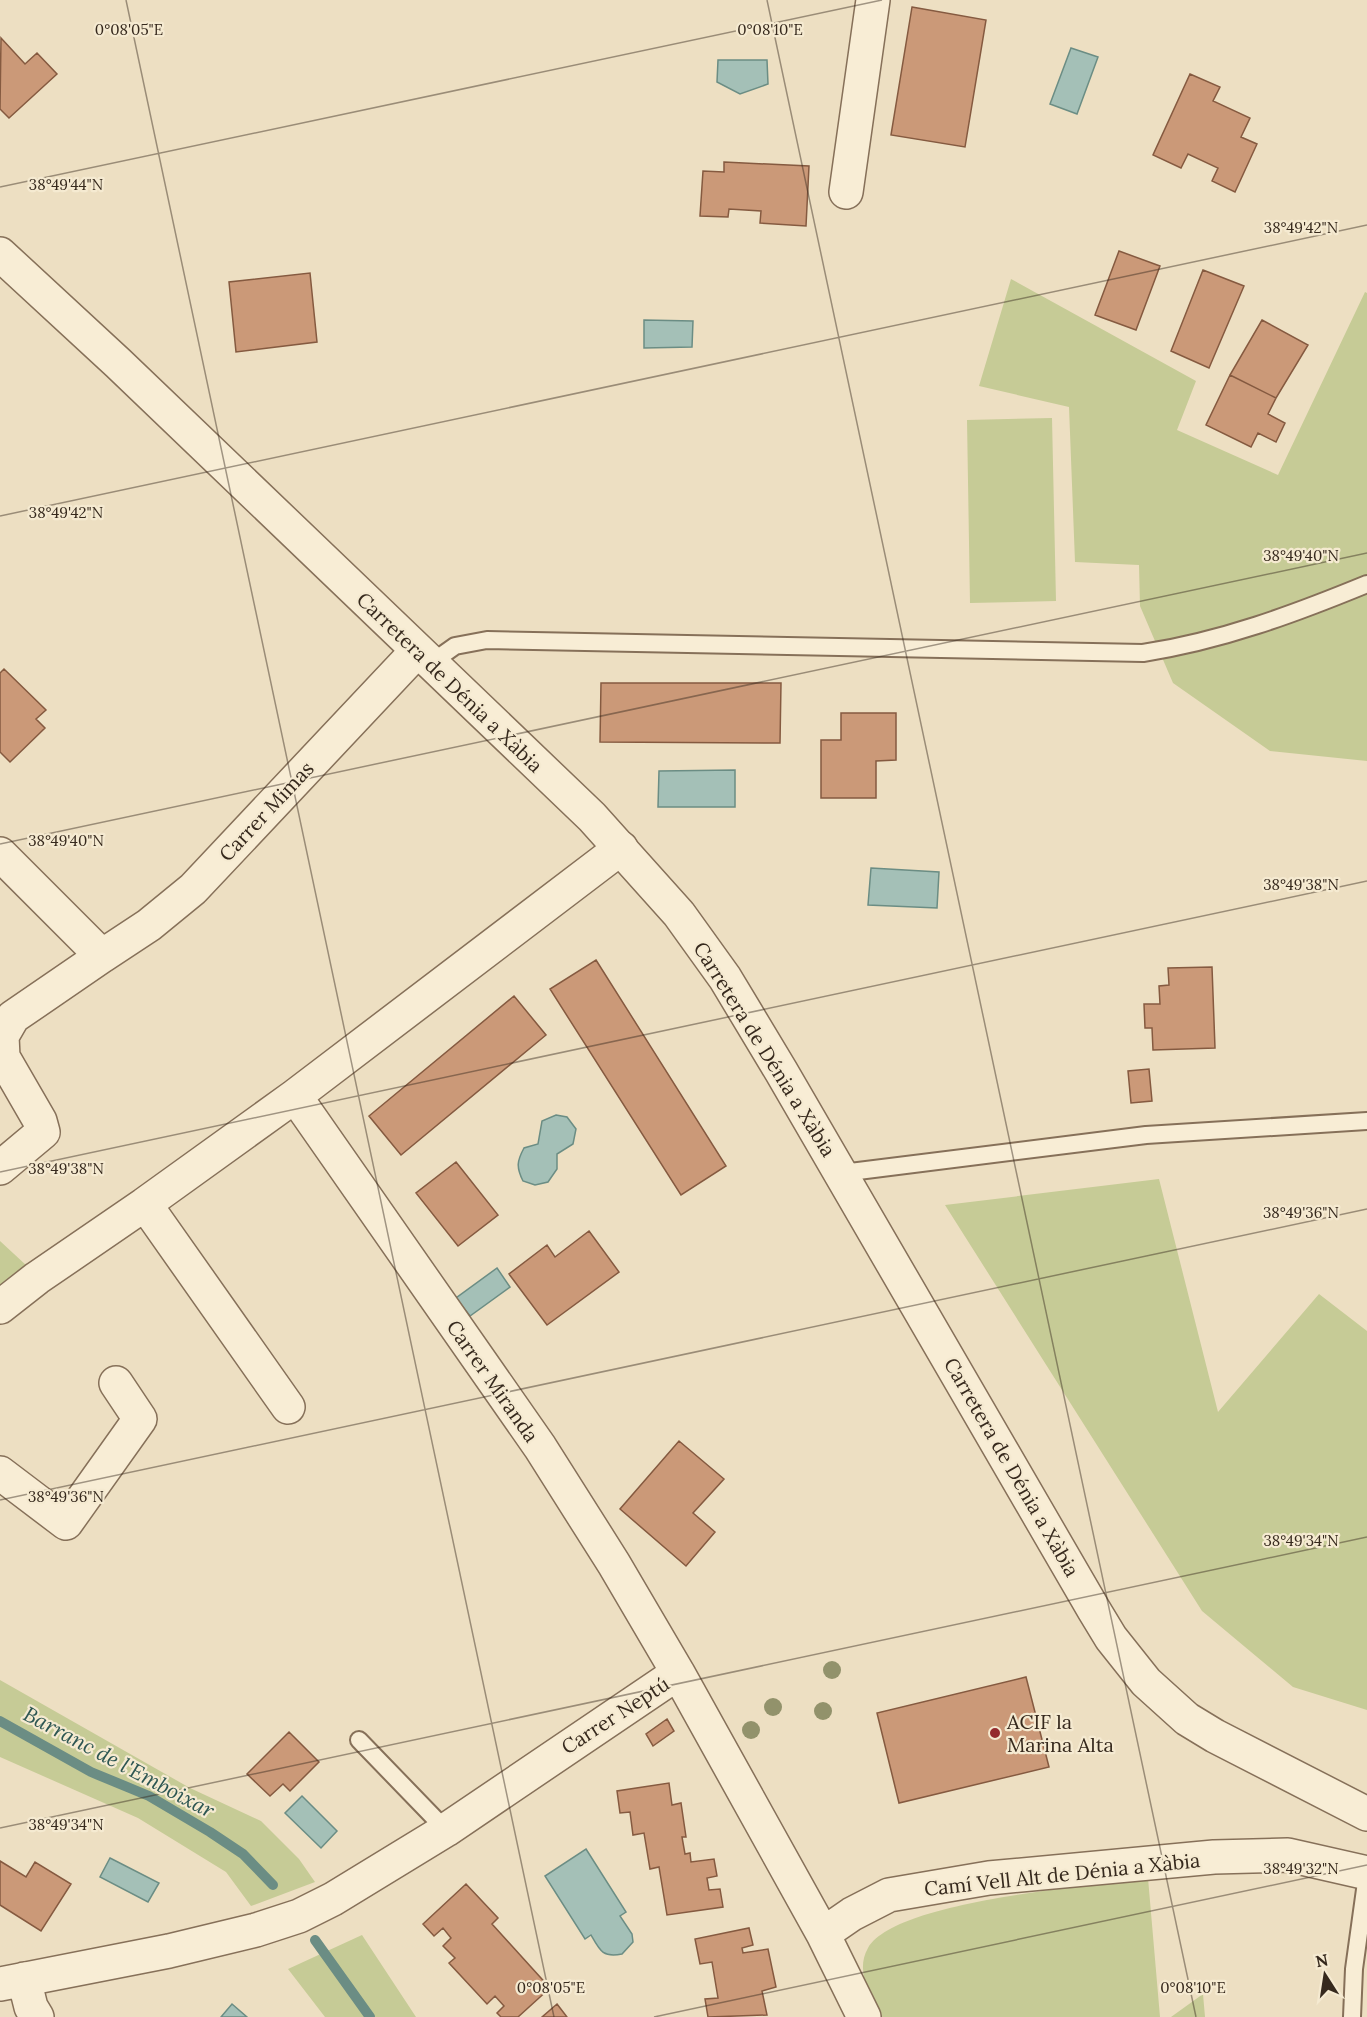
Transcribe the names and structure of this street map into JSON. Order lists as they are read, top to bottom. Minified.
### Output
{"streets":{"street":["Carretera de Dénia a Xàbia","Carrer Mimas","Carrer Miranda","Carrer Neptú","Camí Vell Alt de Dénia a Xàbia"]},"crossings":[["Carretera de Dénia a Xàbia","Carrer Mimas"],["Carrer Miranda","Carrer Neptú"],["Carrer Neptú","Camí Vell Alt de Dénia a Xàbia"]],"water":["Barranc de l'Emboixar"],"places":["ACIF la Marina Alta"],"north":"top","coordinates":["0°08'05\"E","0°08'10\"E","38°49'44\"N","38°49'42\"N","38°49'40\"N","38°49'38\"N","38°49'36\"N","38°49'34\"N","38°49'32\"N"]}
